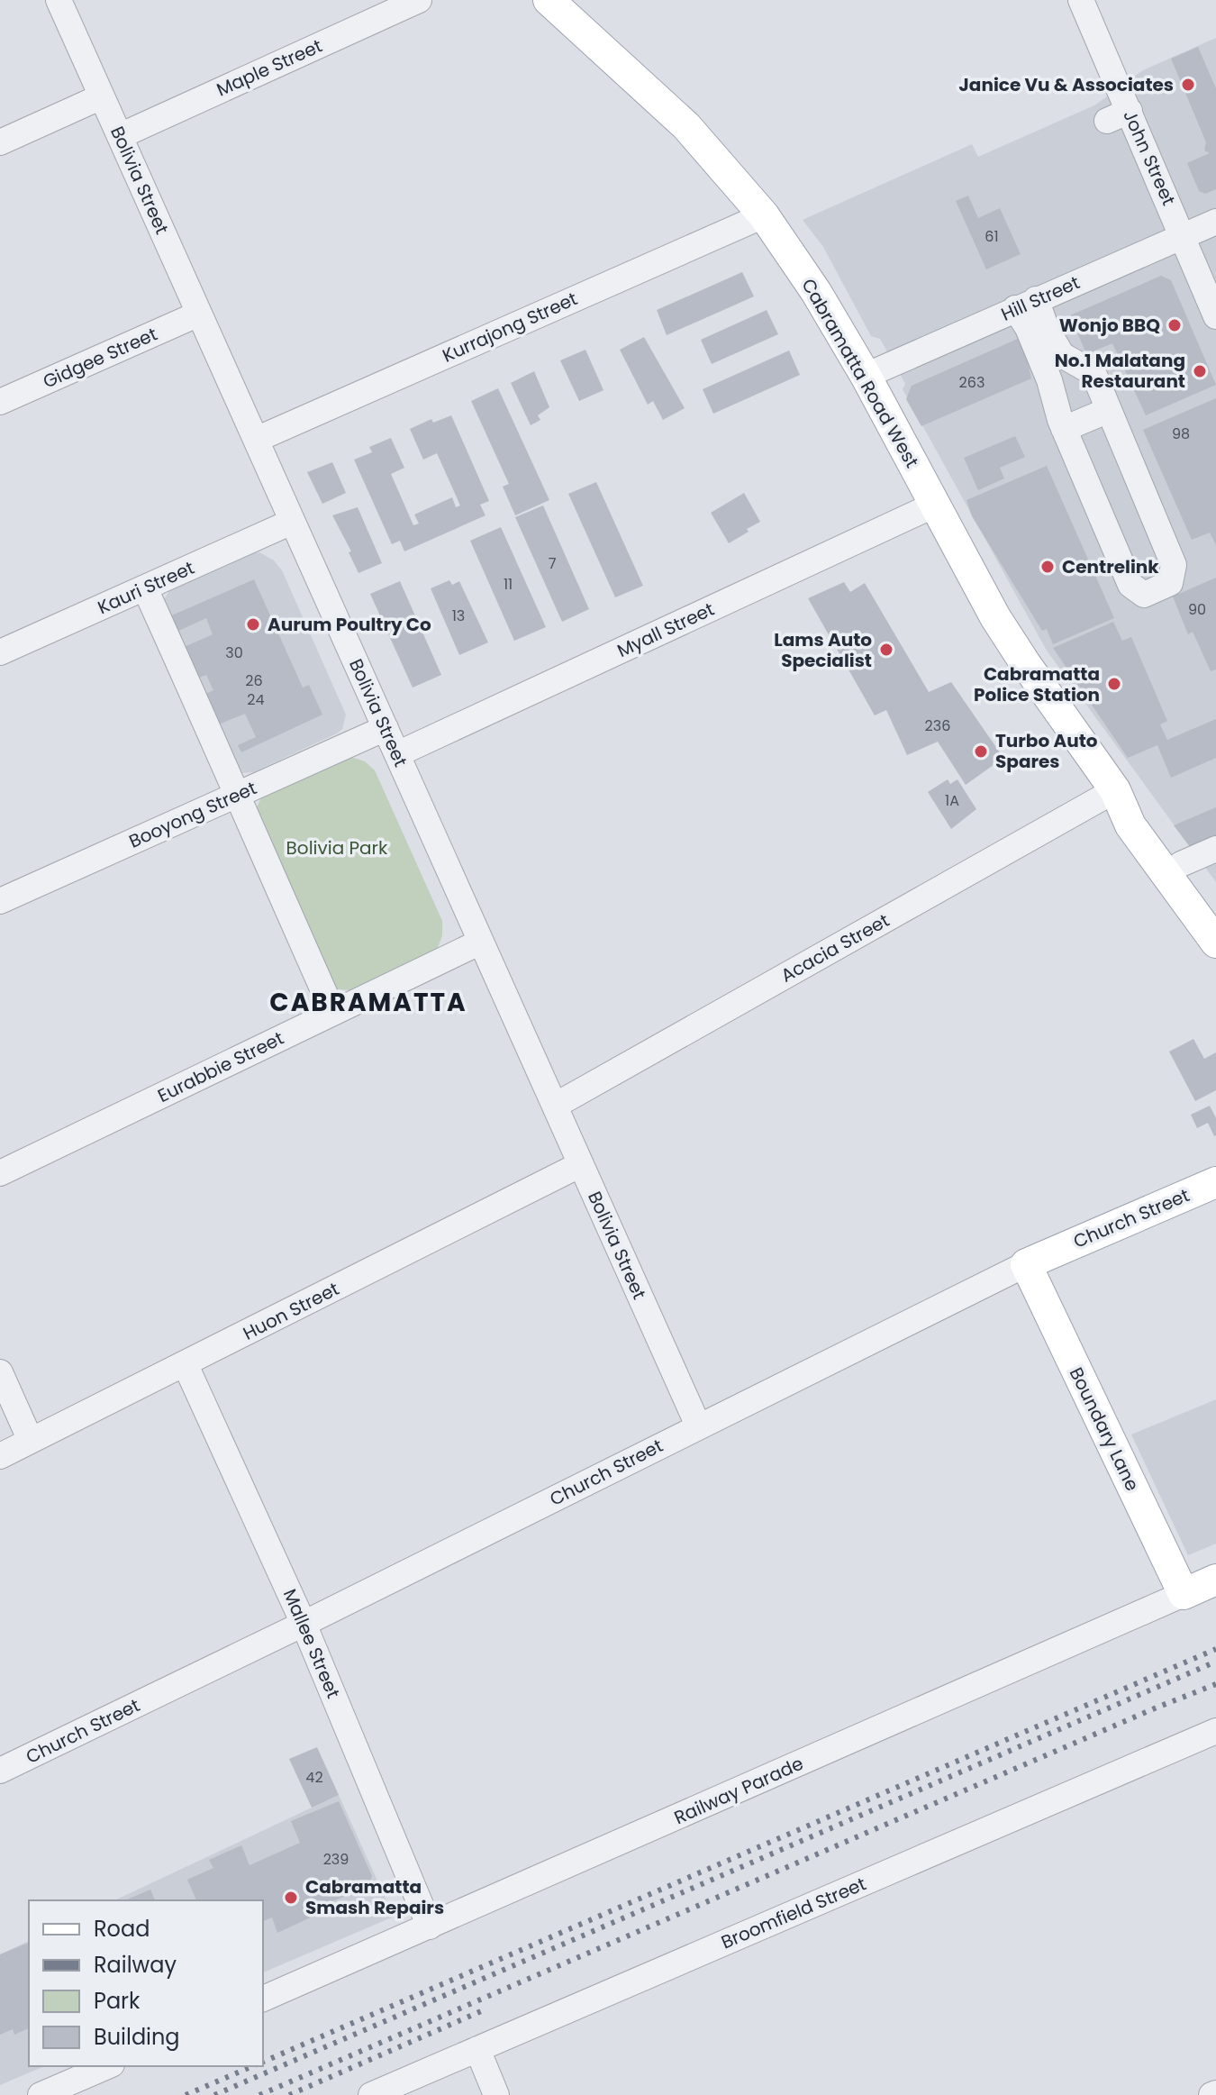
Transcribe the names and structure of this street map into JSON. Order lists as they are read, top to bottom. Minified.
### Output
{"streets":{"main road":["Cabramatta Road West","Church Street","Boundary Lane","Railway Parade"],"street":["Maple Street","John Street","Bolivia Street","Hill Street","Kurrajong Street","Gidgee Street","Kauri Street","Myall Street","Booyong Street","Acacia Street","Eurabbie Street","Huon Street","Mallee Street","Broomfield Street"]},"crossings":[["Maple Street","Bolivia Street"],["John Street","Hill Street"],["Bolivia Street","Kurrajong Street"],["Bolivia Street","Gidgee Street"],["Bolivia Street","Kauri Street"],["Bolivia Street","Myall Street"],["Bolivia Street","Booyong Street"],["Bolivia Street","Acacia Street"],["Bolivia Street","Eurabbie Street"],["Bolivia Street","Church Street"],["Bolivia Street","Huon Street"],["Hill Street","Cabramatta Road West"],["Kurrajong Street","Cabramatta Road West"],["Cabramatta Road West","Myall Street"],["Cabramatta Road West","Acacia Street"],["Church Street","Boundary Lane"],["Church Street","Mallee Street"],["Huon Street","Mallee Street"],["Boundary Lane","Railway Parade"],["Mallee Street","Railway Parade"]],"districts":["CABRAMATTA"],"parks":["Bolivia Park"],"places":["Janice Vu & Associates","Wonjo BBQ","No.1 Malatang Restaurant","Centrelink","Aurum Poultry Co","Lams Auto Specialist","Cabramatta Police Station","Turbo Auto Spares","Cabramatta Smash Repairs"],"house_numbers":["61","263","98","7","11","90","13","30","26","24","236","1A","42","239"],"legend":["Road","Railway","Park","Building"]}
